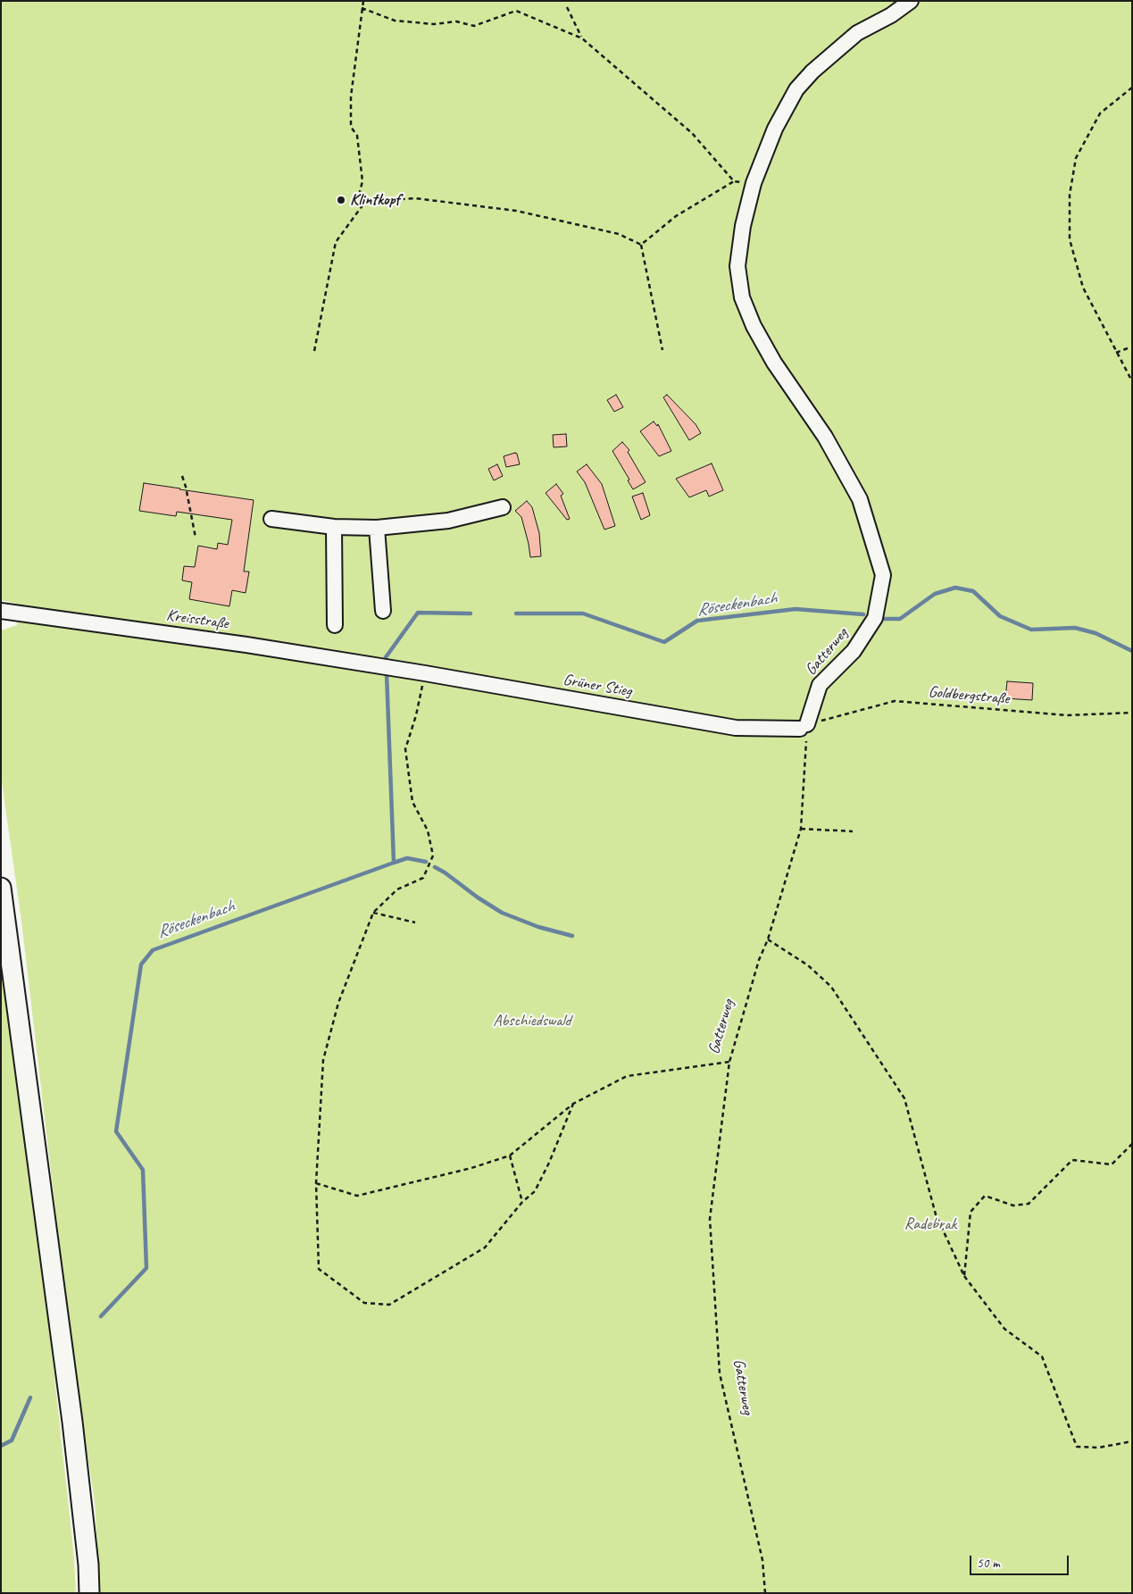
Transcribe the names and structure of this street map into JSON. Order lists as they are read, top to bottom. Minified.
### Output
{"streets":{"street":["Kreisstraße","Gatterweg","Grüner Stieg"],"path":["Goldbergstraße"]},"crossings":[["Kreisstraße","Grüner Stieg"],["Gatterweg","Grüner Stieg"],["Gatterweg","Goldbergstraße"],["Grüner Stieg","Goldbergstraße"]],"water":["Röseckenbach"],"parks":["Abschiedswald","Radebrak"],"places":["Klintkopf"],"scale_bar":"50 m"}
